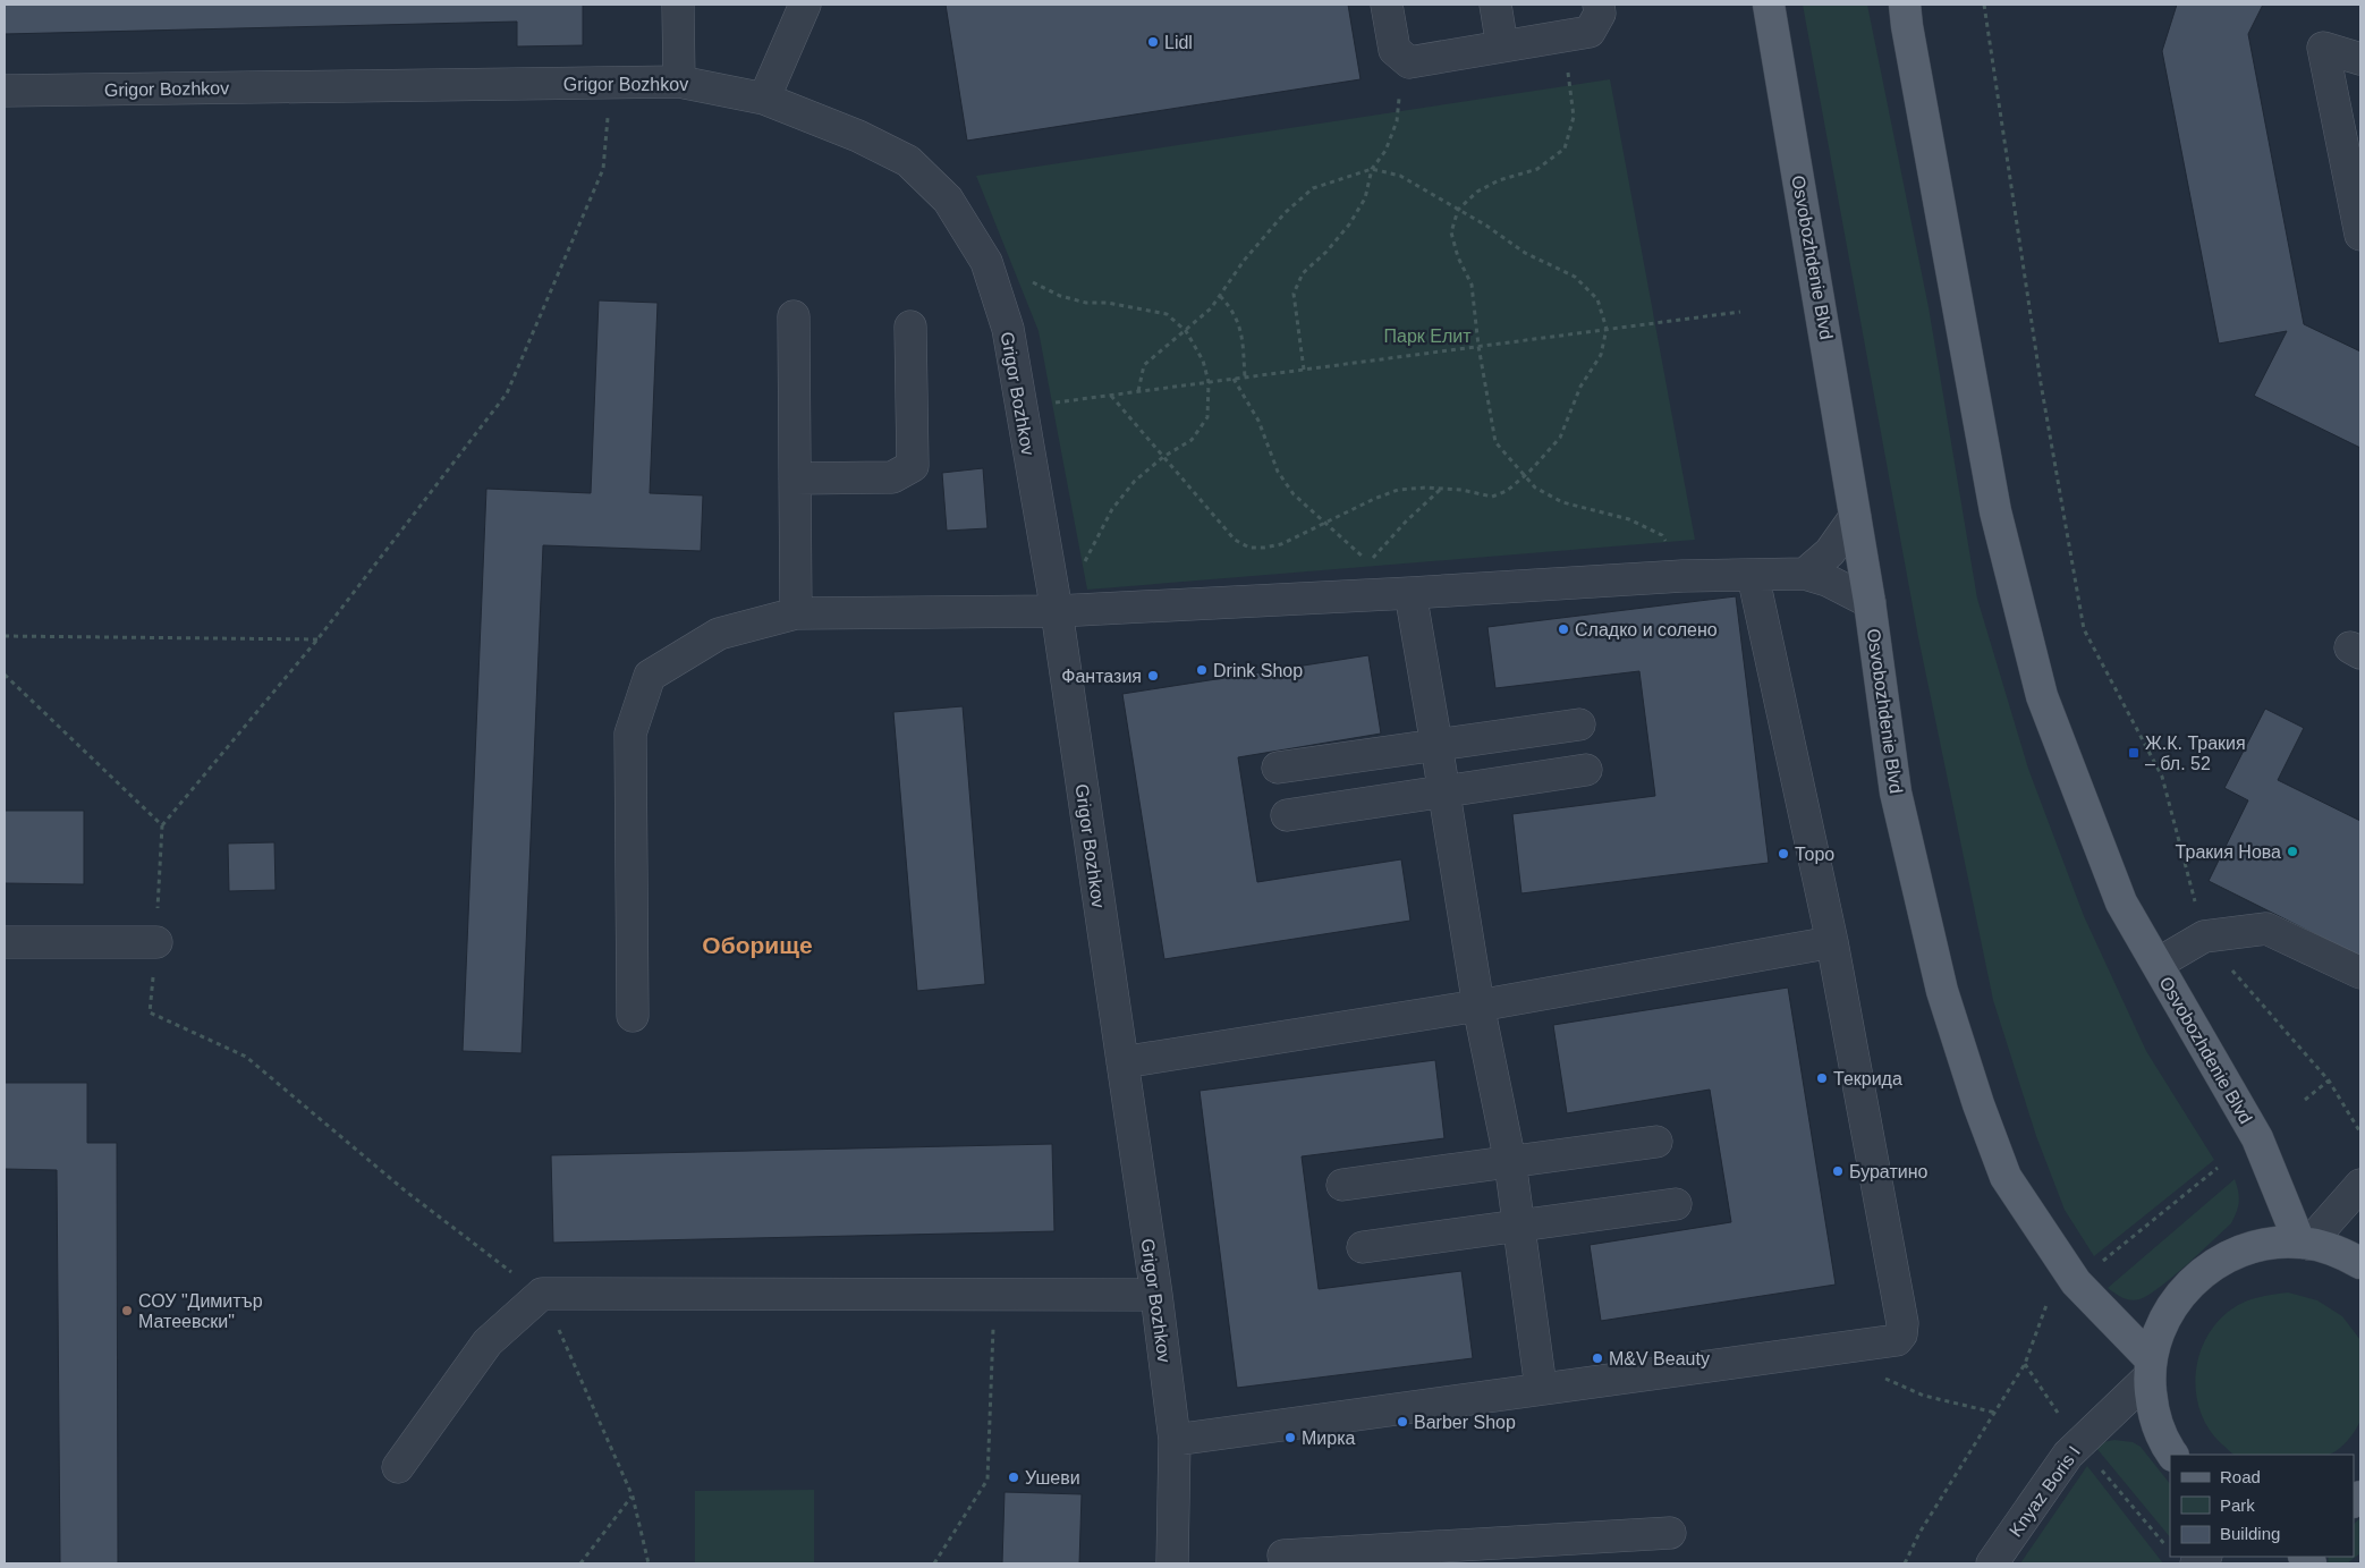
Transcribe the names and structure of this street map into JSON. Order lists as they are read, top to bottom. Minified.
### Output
{"streets":{"main road":["Osvobozhdenie Blvd"],"street":["Grigor Bozhkov","Knyaz Boris I"]},"crossings":[["Osvobozhdenie Blvd","Knyaz Boris I"]],"districts":["Оборище"],"parks":["Парк Елит"],"places":{"other":["Lidl","Сладко и солено","Drink Shop","Фантазия","Тракия Нова","Торо","Текрида","Буратино","СОУ \"Димитър Матеевски\"","M&V Beauty","Barber Shop","Мирка","Ушеви"],"transit":["Ж.К. Тракия – бл. 52"]},"legend":["Road","Park","Building"]}
